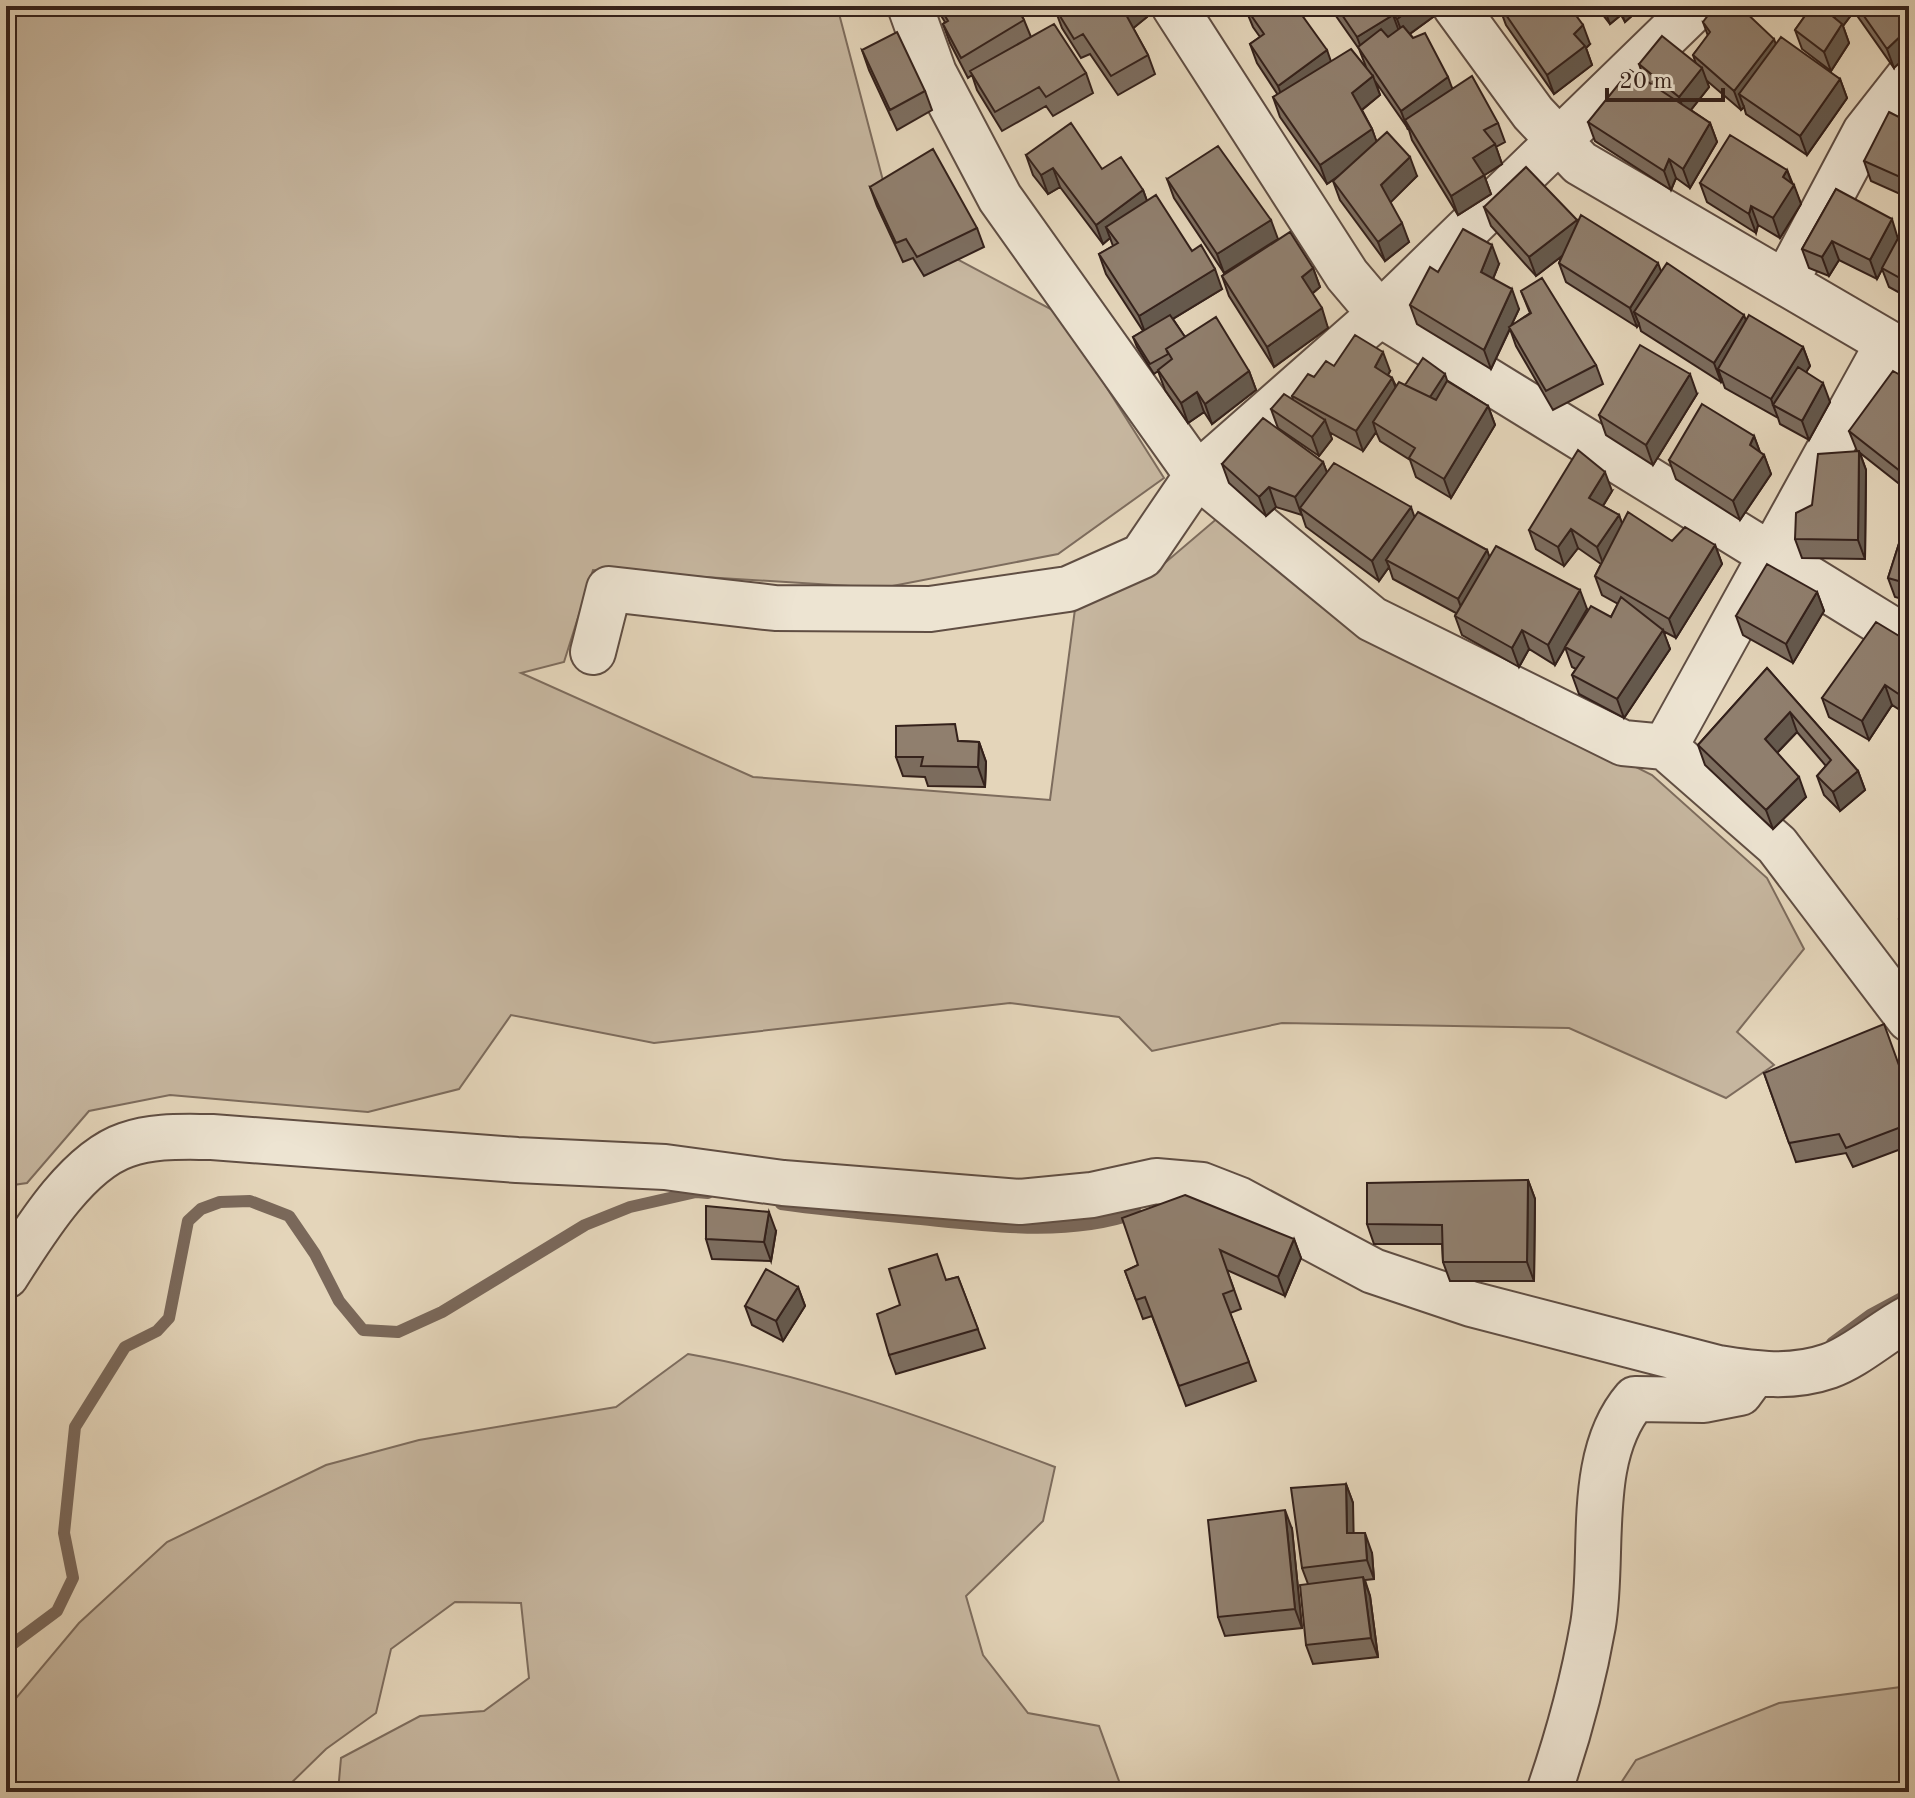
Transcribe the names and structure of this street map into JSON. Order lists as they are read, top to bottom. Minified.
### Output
{"scale_bar":"20 m"}
